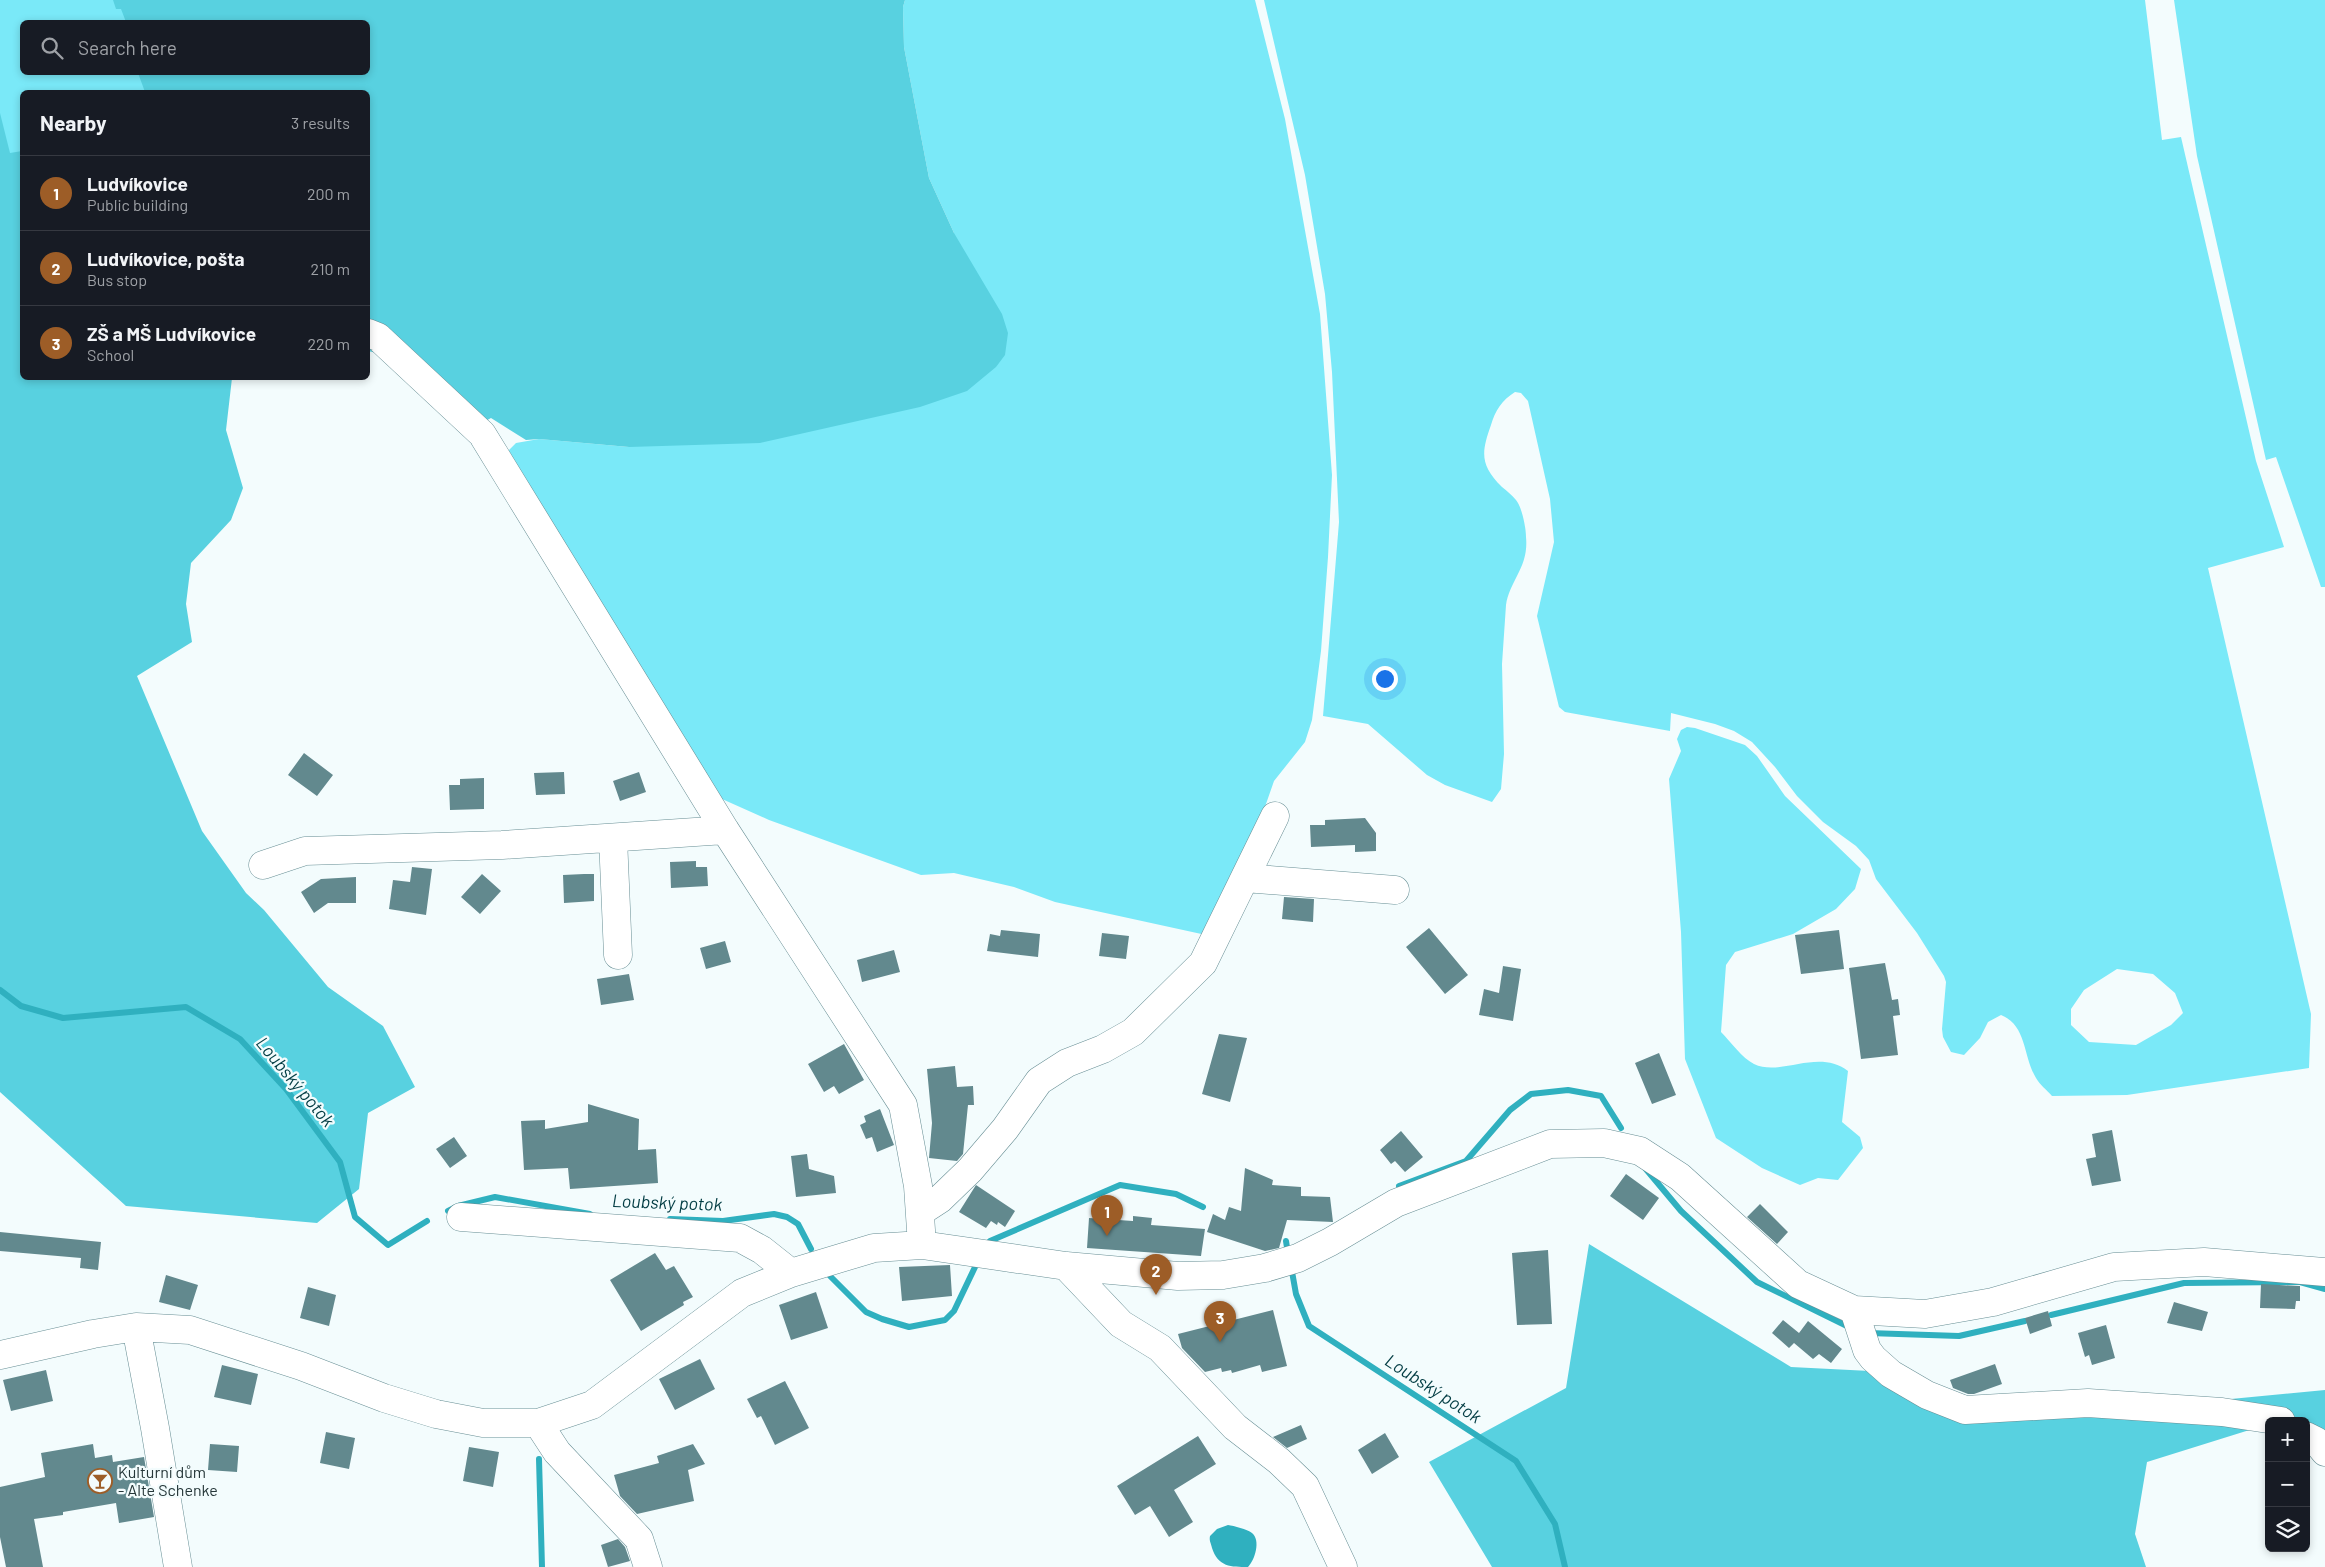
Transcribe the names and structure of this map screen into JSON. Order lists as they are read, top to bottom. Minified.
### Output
{"water":["Loubský potok"],"places":{"bar":["Kulturní dům - Alte Schenke"]},"page":{"search":"Search here","heading":["Nearby","3 results"],"list":[{"mark":"1","name":"Ludvíkovice","note":"Public building","value":"200 m"},{"mark":"2","name":"Ludvíkovice, pošta","note":"Bus stop","value":"210 m"},{"mark":"3","name":"ZŠ a MŠ Ludvíkovice","note":"School","value":"220 m"}],"pins":["1","2","3"],"map_buttons":["+","−"]}}
